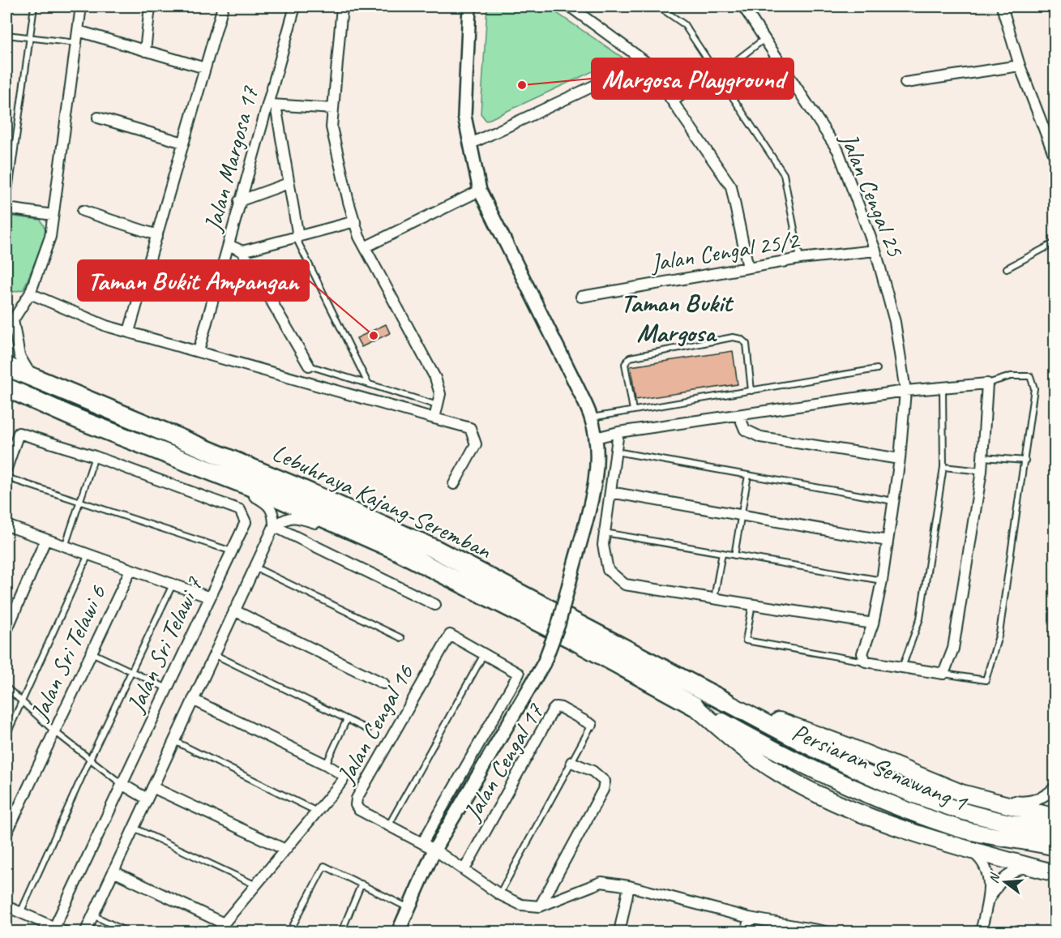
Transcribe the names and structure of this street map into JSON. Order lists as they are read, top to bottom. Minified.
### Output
{"streets":{"highway":["Lebuhraya Kajang-Seremban"],"main road":["Persiaran Senawang 1"],"street":["Jalan Margosa 17","Jalan Cengal 25","Jalan Cengal 25/2","Jalan Sri Telawi 7","Jalan Sri Telawi 6","Jalan Cengal 16","Jalan Cengal 17"]},"crossings":[["Jalan Cengal 25","Jalan Cengal 25/2"],["Lebuhraya Kajang-Seremban","Persiaran Senawang 1"],["Jalan Cengal 16","Jalan Cengal 17"]],"districts":["Taman Bukit Margosa"],"places":["Margosa Playground","Taman Bukit Ampangan"],"north":"left"}
